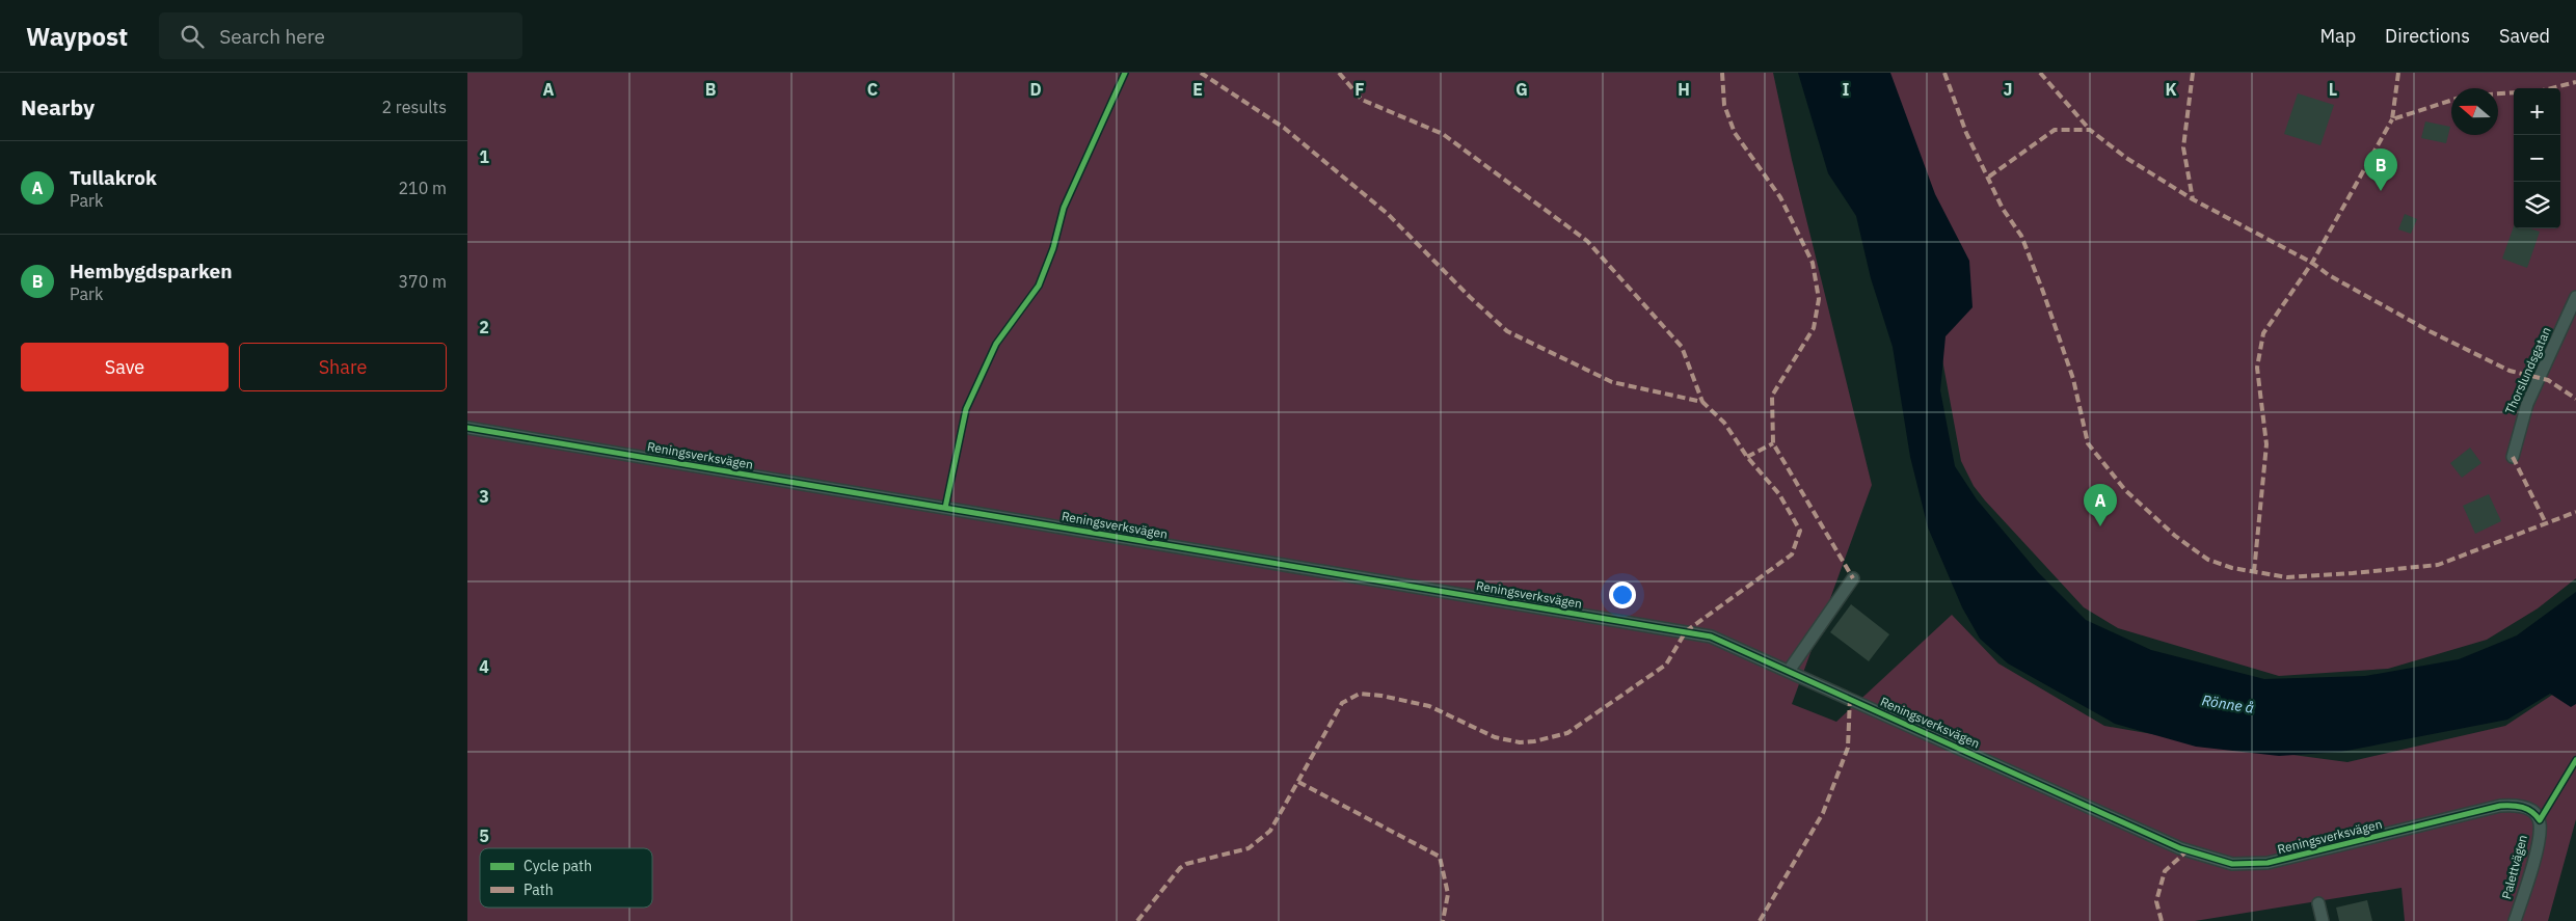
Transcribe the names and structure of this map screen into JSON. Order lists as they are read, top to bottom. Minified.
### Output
{"streets":{"street":["Thorslundsgatan","Reningsverksvägen","Palettvägen"]},"crossings":[["Reningsverksvägen","Palettvägen"]],"water":["Rönne å"],"legend":["Cycle path","Path"],"north":"left","page":{"header":"Waypost","search":"Search here","nav":["Map","Directions","Saved"],"heading":["Nearby","2 results"],"map_buttons":["+","−"],"list":[{"mark":"A","name":"Tullakrok","note":"Park","value":"210 m"},{"mark":"B","name":"Hembygdsparken","note":"Park","value":"370 m"}],"pins":["B","A"],"buttons":["Save","Share"]},"grid":{"columns":["A","B","C","D","E","F","G","H","I","J","K","L"],"rows":["1","2","3","4","5"]}}
